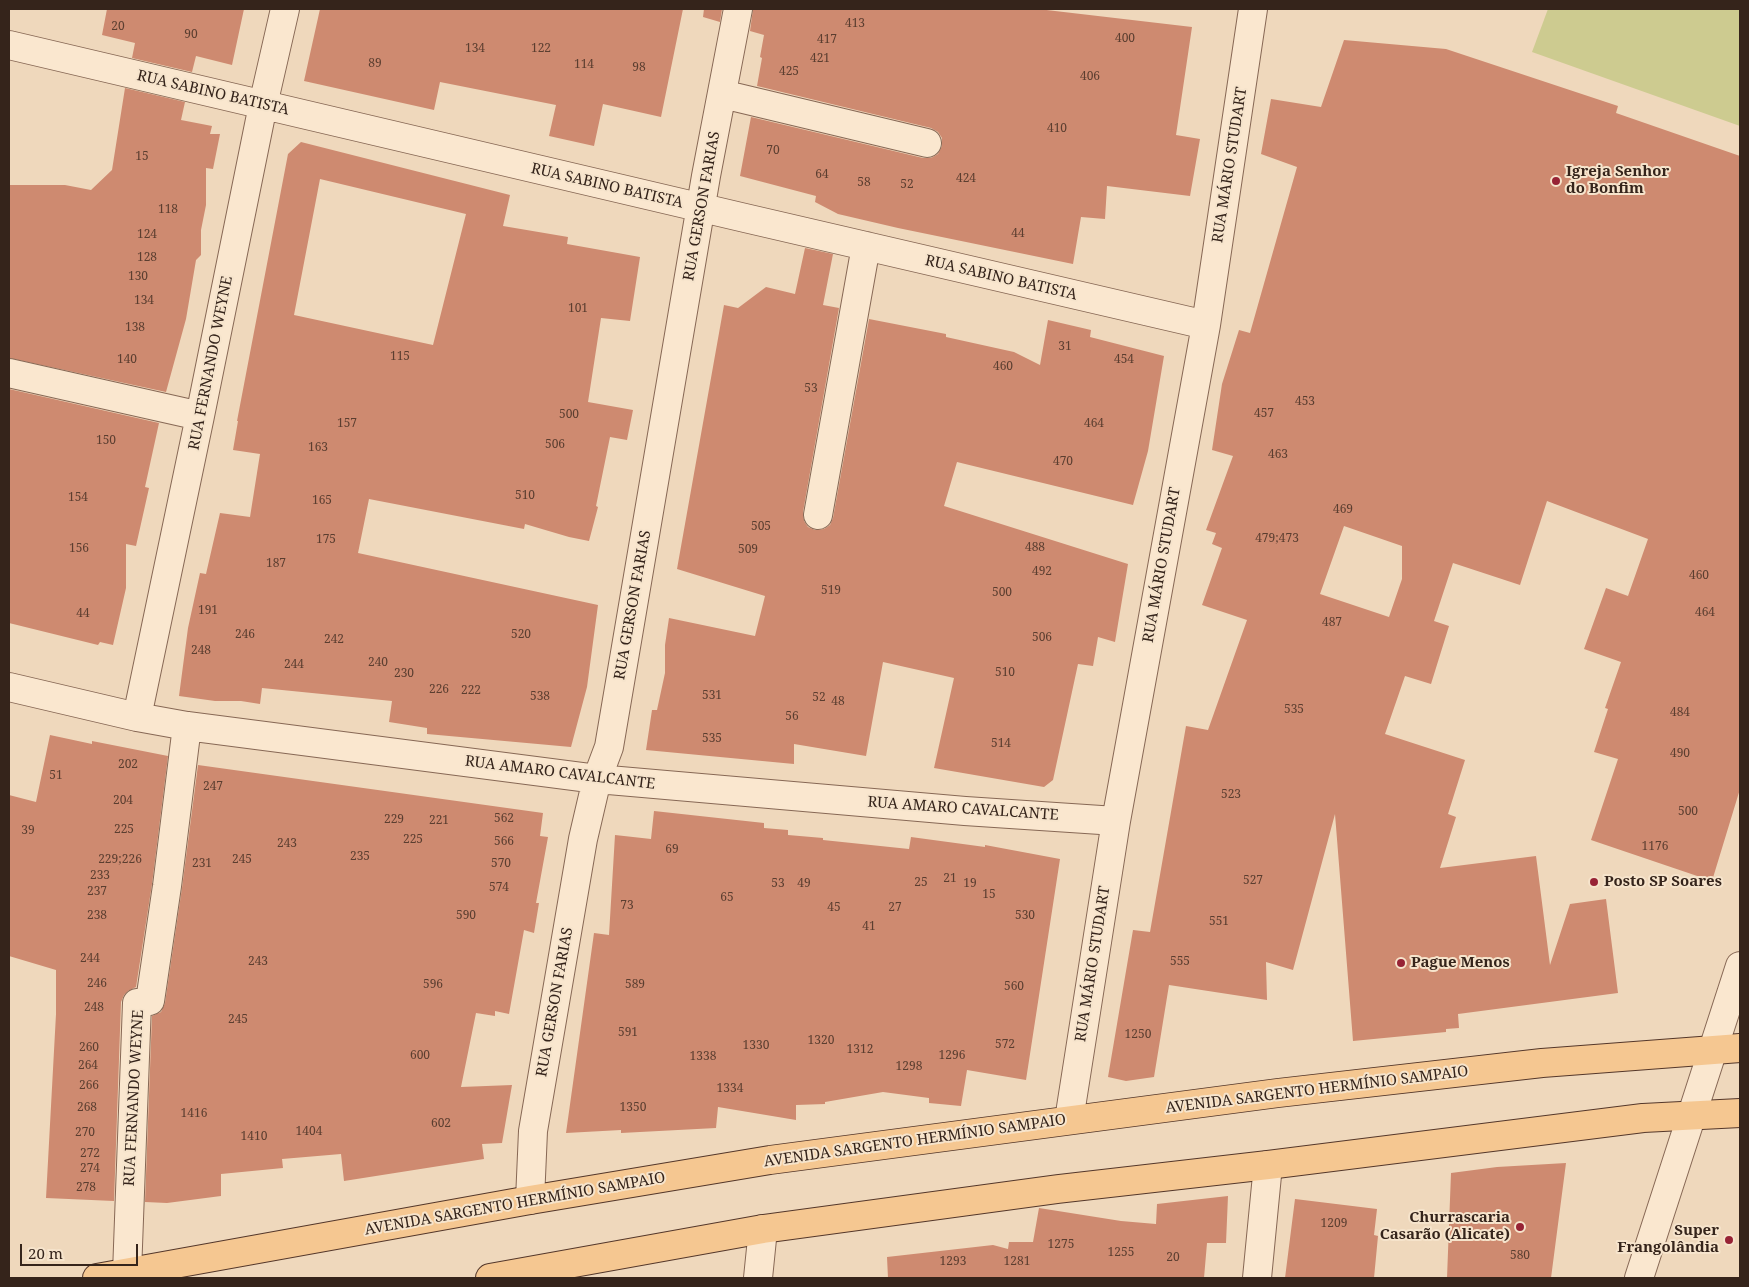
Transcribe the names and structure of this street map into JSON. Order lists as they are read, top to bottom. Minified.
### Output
{"streets":{"main road":["AVENIDA SARGENTO HERMÍNIO SAMPAIO"],"street":["RUA SABINO BATISTA","RUA MÁRIO STUDART","RUA GERSON FARIAS","RUA FERNANDO WEYNE","RUA AMARO CAVALCANTE"]},"crossings":[["RUA SABINO BATISTA","RUA MÁRIO STUDART"],["RUA SABINO BATISTA","RUA GERSON FARIAS"],["RUA SABINO BATISTA","RUA FERNANDO WEYNE"],["RUA MÁRIO STUDART","RUA AMARO CAVALCANTE"],["RUA MÁRIO STUDART","AVENIDA SARGENTO HERMÍNIO SAMPAIO"],["RUA GERSON FARIAS","RUA AMARO CAVALCANTE"],["RUA GERSON FARIAS","AVENIDA SARGENTO HERMÍNIO SAMPAIO"],["RUA FERNANDO WEYNE","RUA AMARO CAVALCANTE"],["RUA FERNANDO WEYNE","AVENIDA SARGENTO HERMÍNIO SAMPAIO"]],"places":["Igreja Senhor do Bonfim","Posto SP Soares","Pague Menos","Churrascaria Casarão (Alicate)","Super Frangolândia"],"house_numbers":["413","20","90","400","417","134","122","421","89","114","98","425","406","410","70","15","64","424","58","52","118","44","124","128","130","134","101","138","31","115","140","454","460","53","453","457","500","157","464","150","506","163","463","470","510","154","165","469","505","479;473","175","488","156","509","187","492","460","519","500","191","464","44","487","246","520","506","242","248","240","244","510","230","226","222","531","538","52","48","535","484","56","535","514","490","202","51","247","523","204","500","562","229","221","225","39","225","566","243","1176","69","235","229;226","245","231","570","233","21","527","25","53","49","19","574","237","15","65","73","45","27","238","590","530","551","41","244","243","555","246","596","589","560","248","245","591","1250","1320","572","1330","260","1312","600","1296","1338","264","1298","266","1334","268","1350","1416","602","1404","270","1410","272","274","278","1209","1275","1255","580","20","1293","1281"],"scale_bar":"20 m"}
